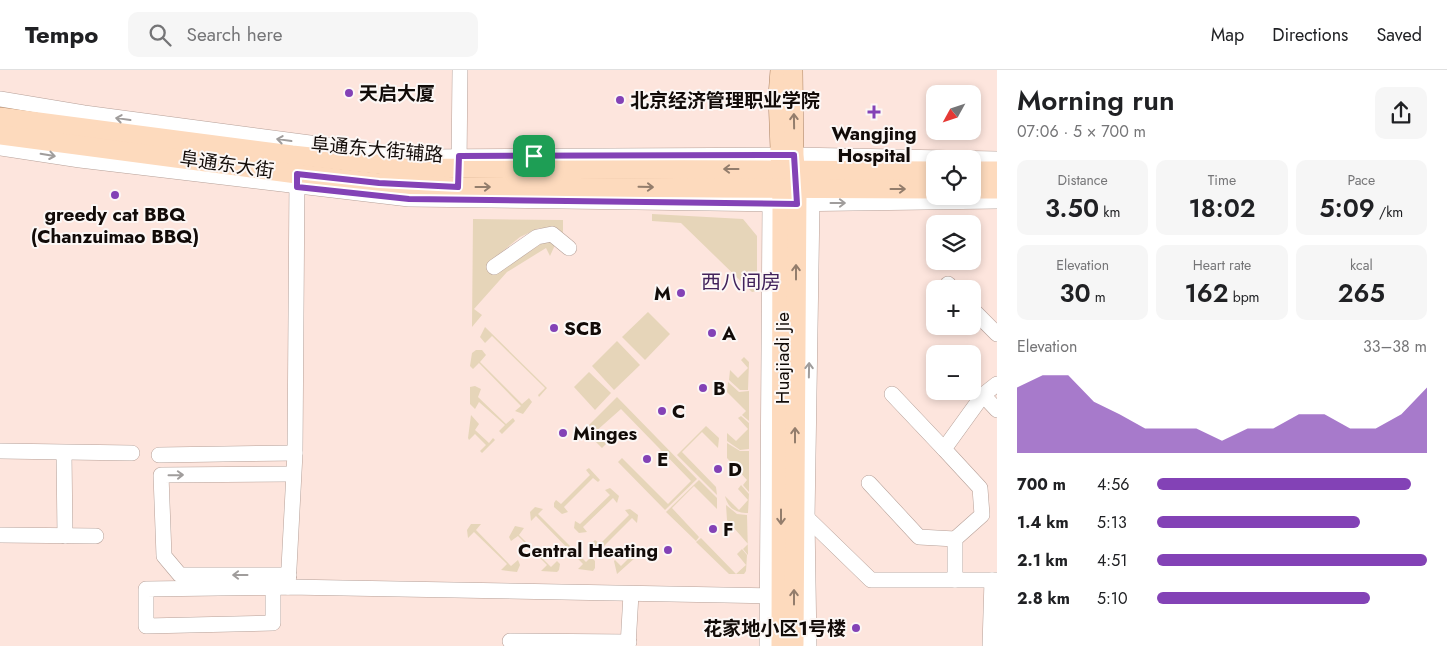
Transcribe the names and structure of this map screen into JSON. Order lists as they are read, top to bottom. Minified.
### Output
{"streets":{"main road":["阜通东大街","Huajiadi Jie"],"street":["阜通东大街辅路"]},"crossings":[["阜通东大街辅路","阜通东大街"],["阜通东大街","Huajiadi Jie"]],"districts":["西八间房"],"places":{"other":["天启大厦","北京经济管理职业学院","greedy cat BBQ (Chanzuimao BBQ)","M","SCB","A","B","C","Minges","E","D","F","Central Heating","花家地小区1号楼"],"health":["Wangjing Hospital"]},"north":"bottom left","page":{"header":"Tempo","search":"Search here","nav":["Map","Directions","Saved"],"heading":["Morning run","07:06 · 5 × 700 m"],"map_buttons":["+","−"],"stats":[["Distance","3.50 km"],["Time","18:02"],["Pace","5:09 /km"],["Elevation","30 m"],["Heart rate","162 bpm"],["kcal","265"]],"chart":["Elevation","33–38 m"],"list":[{"name":"700 m","note":"4:56"},{"name":"1.4 km","note":"5:13"},{"name":"2.1 km","note":"4:51"},{"name":"2.8 km","note":"5:10"}]}}
